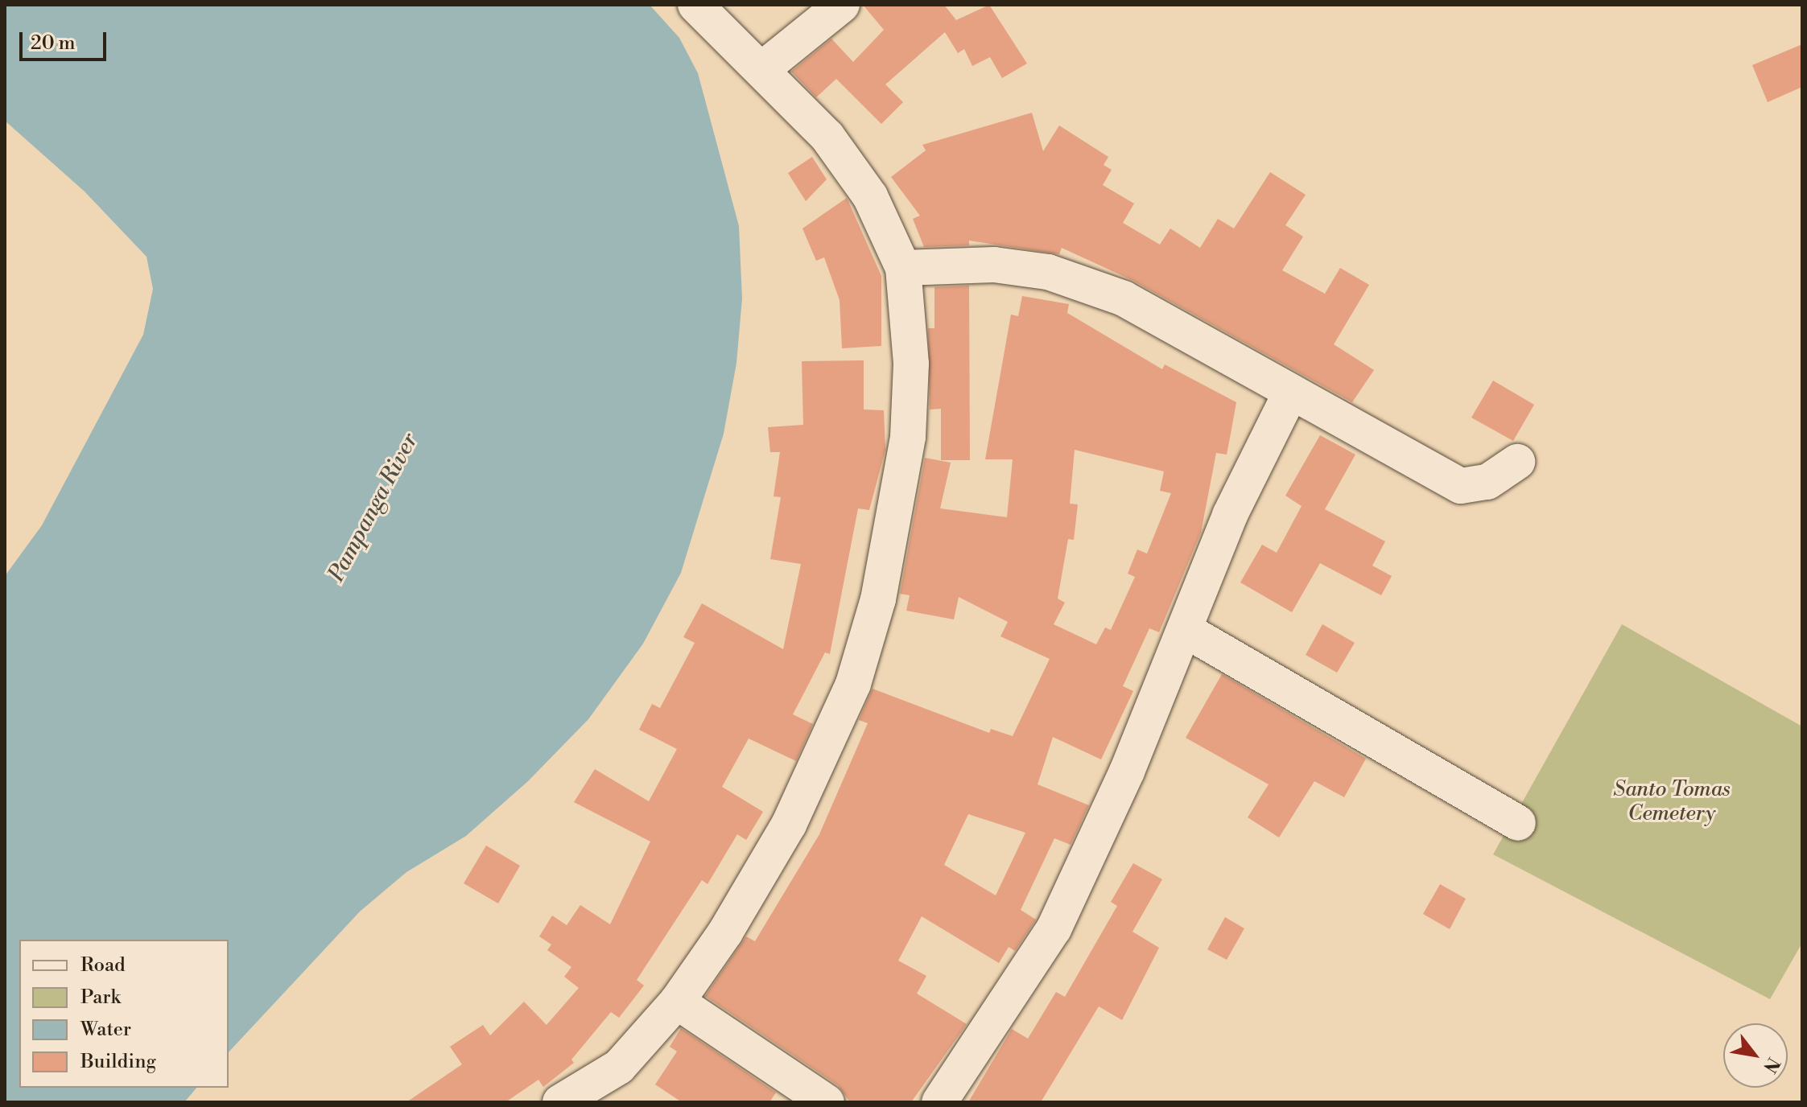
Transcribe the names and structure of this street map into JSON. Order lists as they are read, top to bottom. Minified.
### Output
{"water":["Pampanga River"],"parks":["Santo Tomas Cemetery"],"legend":["Road","Park","Water","Building"],"scale_bar":"20 m","north":"bottom right"}
